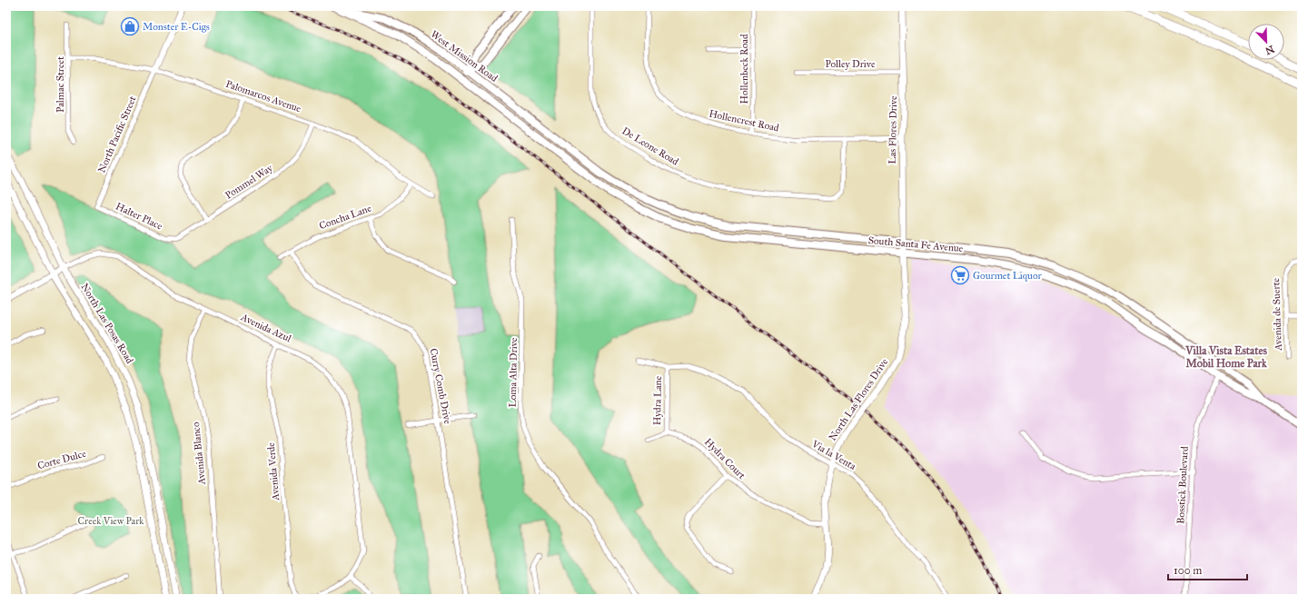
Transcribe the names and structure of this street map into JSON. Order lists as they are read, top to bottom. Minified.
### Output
{"streets":{"main road":["West Mission Road","Las Flores Drive","South Santa Fe Avenue","North Las Posas Road","Avenida Azul","North Las Flores Drive"],"street":["Polley Drive","Hollenbeck Road","Palmac Street","Palomarcos Avenue","Hollencrest Road","North Pacific Street","De Leone Road","Pommel Way","Halter Place","Concha Lane","Avenida de Suerte","Loma Alta Drive","Curry Comb Drive","Hydra Lane","Avenida Blanco","Via la Venta","Hydra Court","Corte Dulce","Avenida Verde","Bosstick Boulevard"]},"crossings":[["West Mission Road","South Santa Fe Avenue"],["Polley Drive","Las Flores Drive"],["Hollenbeck Road","Hollencrest Road"],["Palmac Street","Palomarcos Avenue"],["Palomarcos Avenue","North Pacific Street"],["Palomarcos Avenue","Pommel Way"],["Palomarcos Avenue","Concha Lane"],["Hollencrest Road","Las Flores Drive"],["Hollencrest Road","De Leone Road"],["Las Flores Drive","South Santa Fe Avenue"],["Las Flores Drive","North Las Flores Drive"],["North Pacific Street","Halter Place"],["Pommel Way","Halter Place"],["Concha Lane","Curry Comb Drive"],["South Santa Fe Avenue","North Las Flores Drive"],["South Santa Fe Avenue","Bosstick Boulevard"],["North Las Posas Road","Avenida Azul"],["Avenida Azul","Avenida Blanco"],["Avenida Azul","Avenida Verde"],["North Las Flores Drive","Via la Venta"],["North Las Flores Drive","Hydra Court"],["Hydra Lane","Via la Venta"],["Hydra Lane","Hydra Court"]],"districts":["Villa Vista Estates Mobil Home Park"],"parks":["Creek View Park"],"places":{"shop":["Monster E-Cigs"],"supermarket":["Gourmet Liquor"]},"scale_bar":"100 m","north":"bottom right"}
